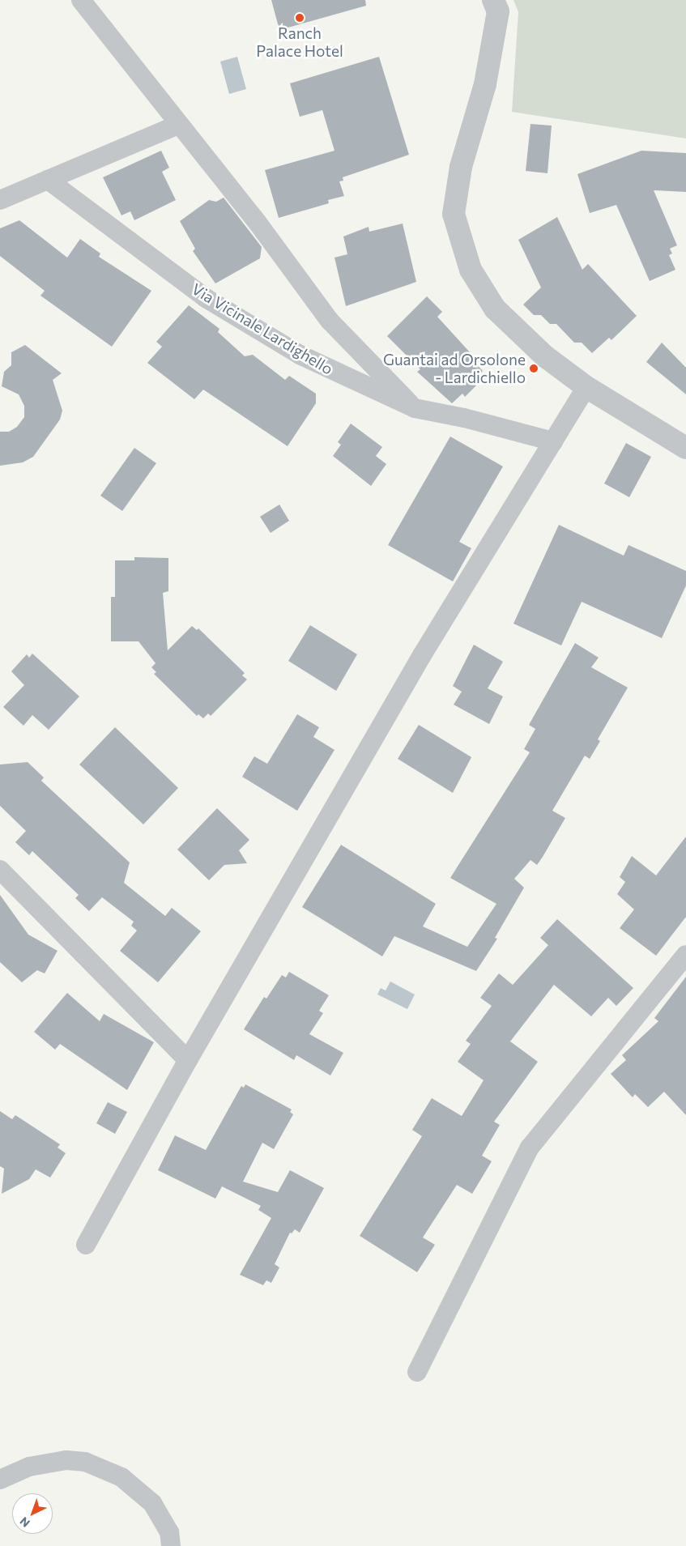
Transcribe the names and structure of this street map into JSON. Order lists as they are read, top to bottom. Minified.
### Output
{"streets":{"street":["Via Vicinale Lardighello"]},"places":["Ranch Palace Hotel","Guantai ad Orsolone - Lardichiello"],"north":"bottom left"}
